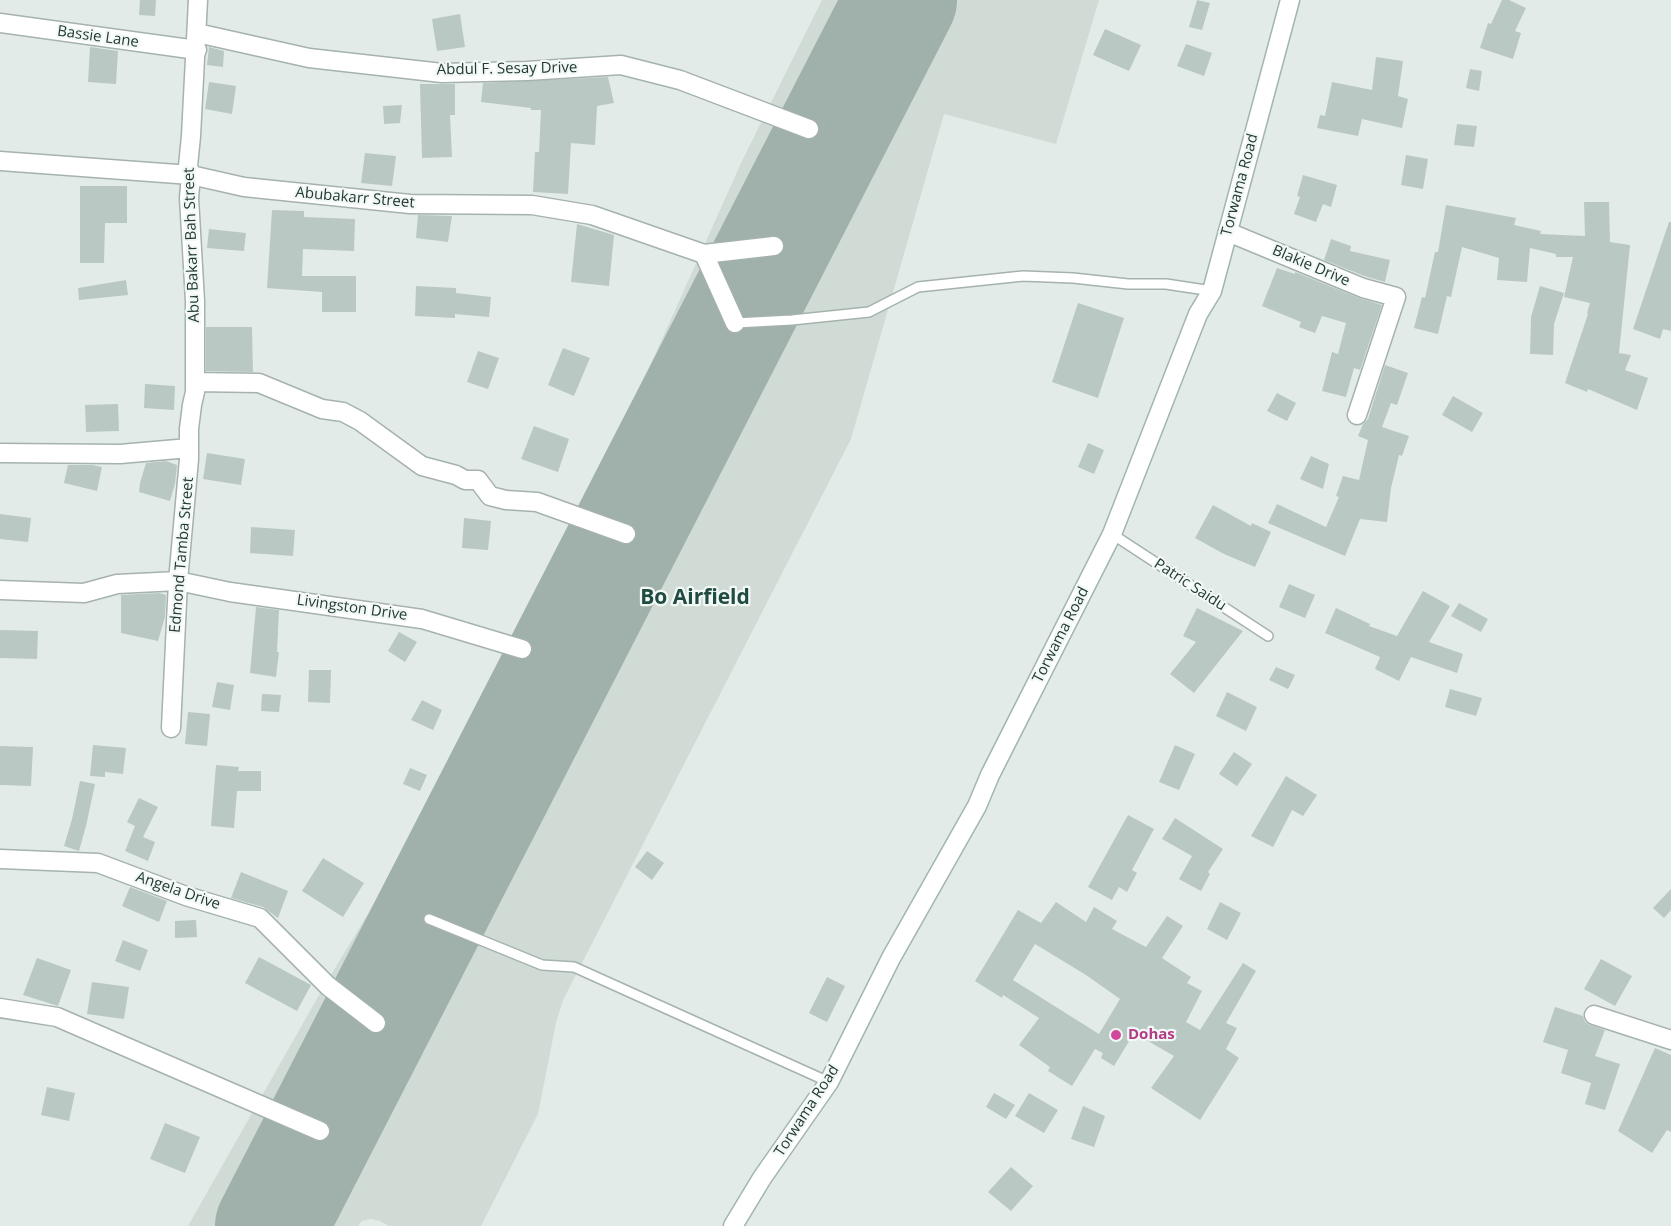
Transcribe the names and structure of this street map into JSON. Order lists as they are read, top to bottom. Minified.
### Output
{"streets":{"street":["Bassie Lane","Abdul F. Sesay Drive","Torwama Road","Abubakarr Street","Abu Bakarr Bah Street","Blakie Drive","Edmond Tamba Street","Livingston Drive","Angela Drive"],"lane":["Patric Saidu"]},"crossings":[["Bassie Lane","Abdul F. Sesay Drive"],["Bassie Lane","Abu Bakarr Bah Street"],["Abdul F. Sesay Drive","Abu Bakarr Bah Street"],["Torwama Road","Blakie Drive"],["Torwama Road","Patric Saidu"],["Abubakarr Street","Abu Bakarr Bah Street"],["Abu Bakarr Bah Street","Edmond Tamba Street"],["Edmond Tamba Street","Livingston Drive"]],"districts":["Bo Airfield"],"places":["Dohas"]}
